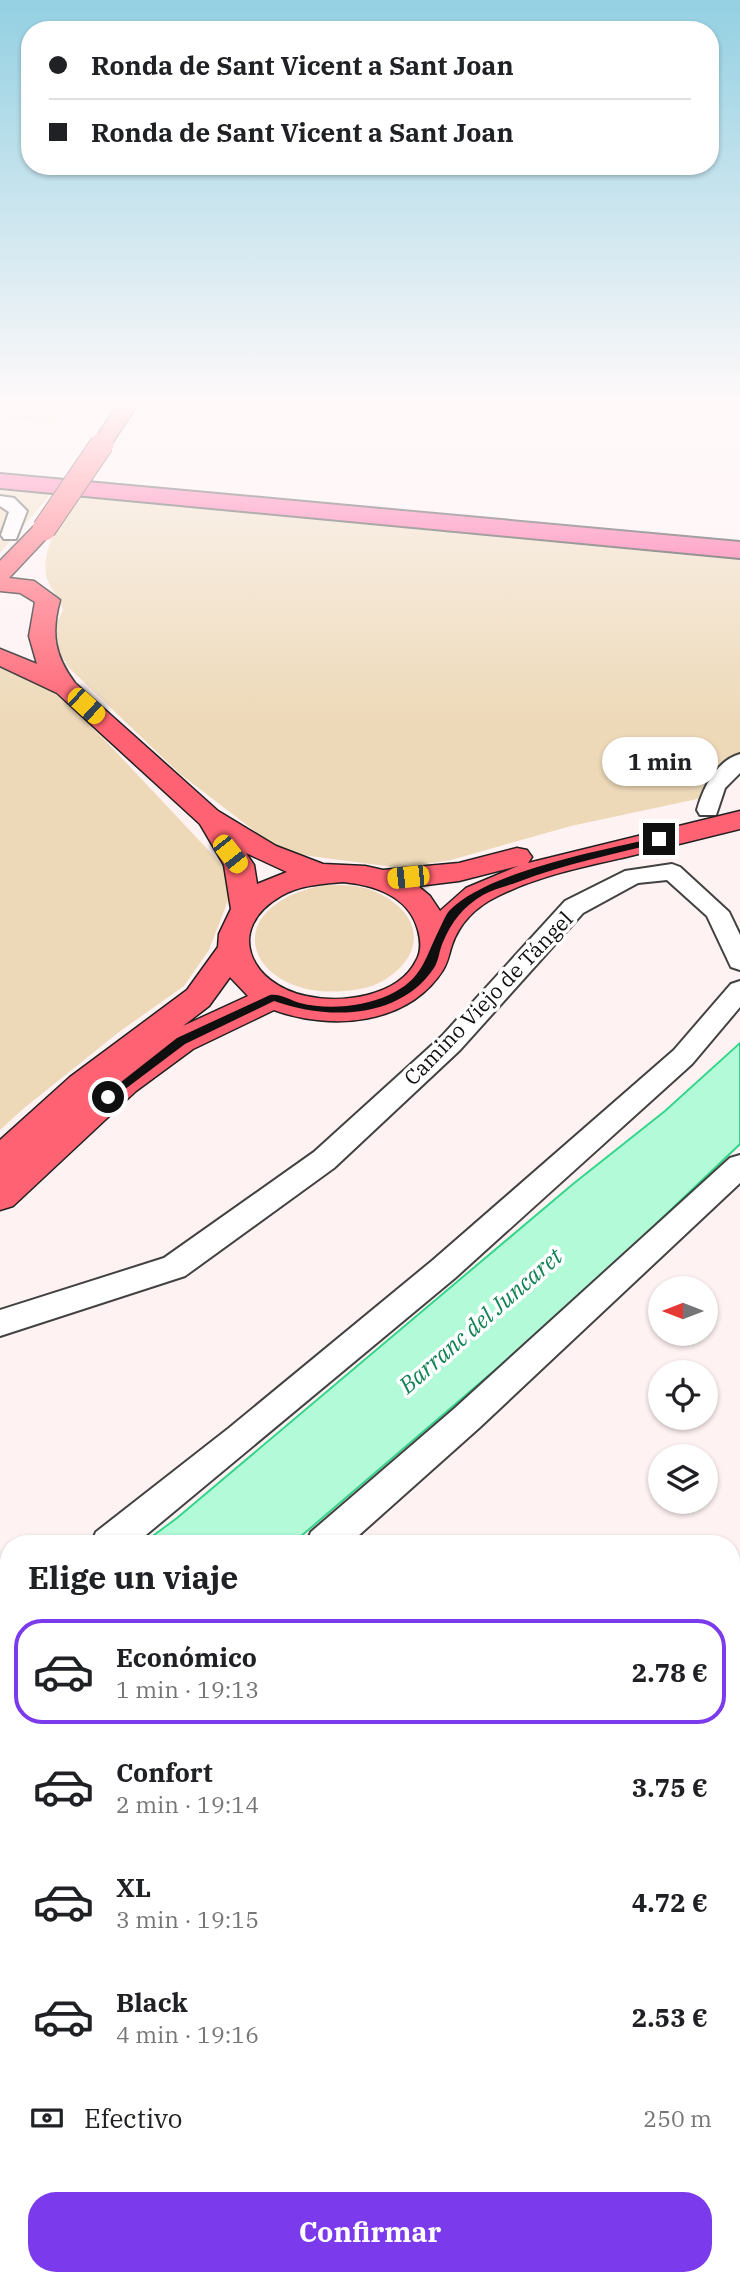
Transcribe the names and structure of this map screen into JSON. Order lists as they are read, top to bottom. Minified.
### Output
{"streets":{"street":["Camino Viejo de Tángel"]},"water":["Barranc del Juncaret"],"north":"left","page":{"banner":["Ronda de Sant Vicent a Sant Joan","Ronda de Sant Vicent a Sant Joan"],"bubble":"1 min","heading":"Elige un viaje","list":[{"name":"Económico","note":"1 min · 19:13","value":"2.78 €"},{"name":"Confort","note":"2 min · 19:14","value":"3.75 €"},{"name":"XL","note":"3 min · 19:15","value":"4.72 €"},{"name":"Black","note":"4 min · 19:16","value":"2.53 €"}],"pay":["Efectivo","250 m"],"buttons":"Confirmar"}}
